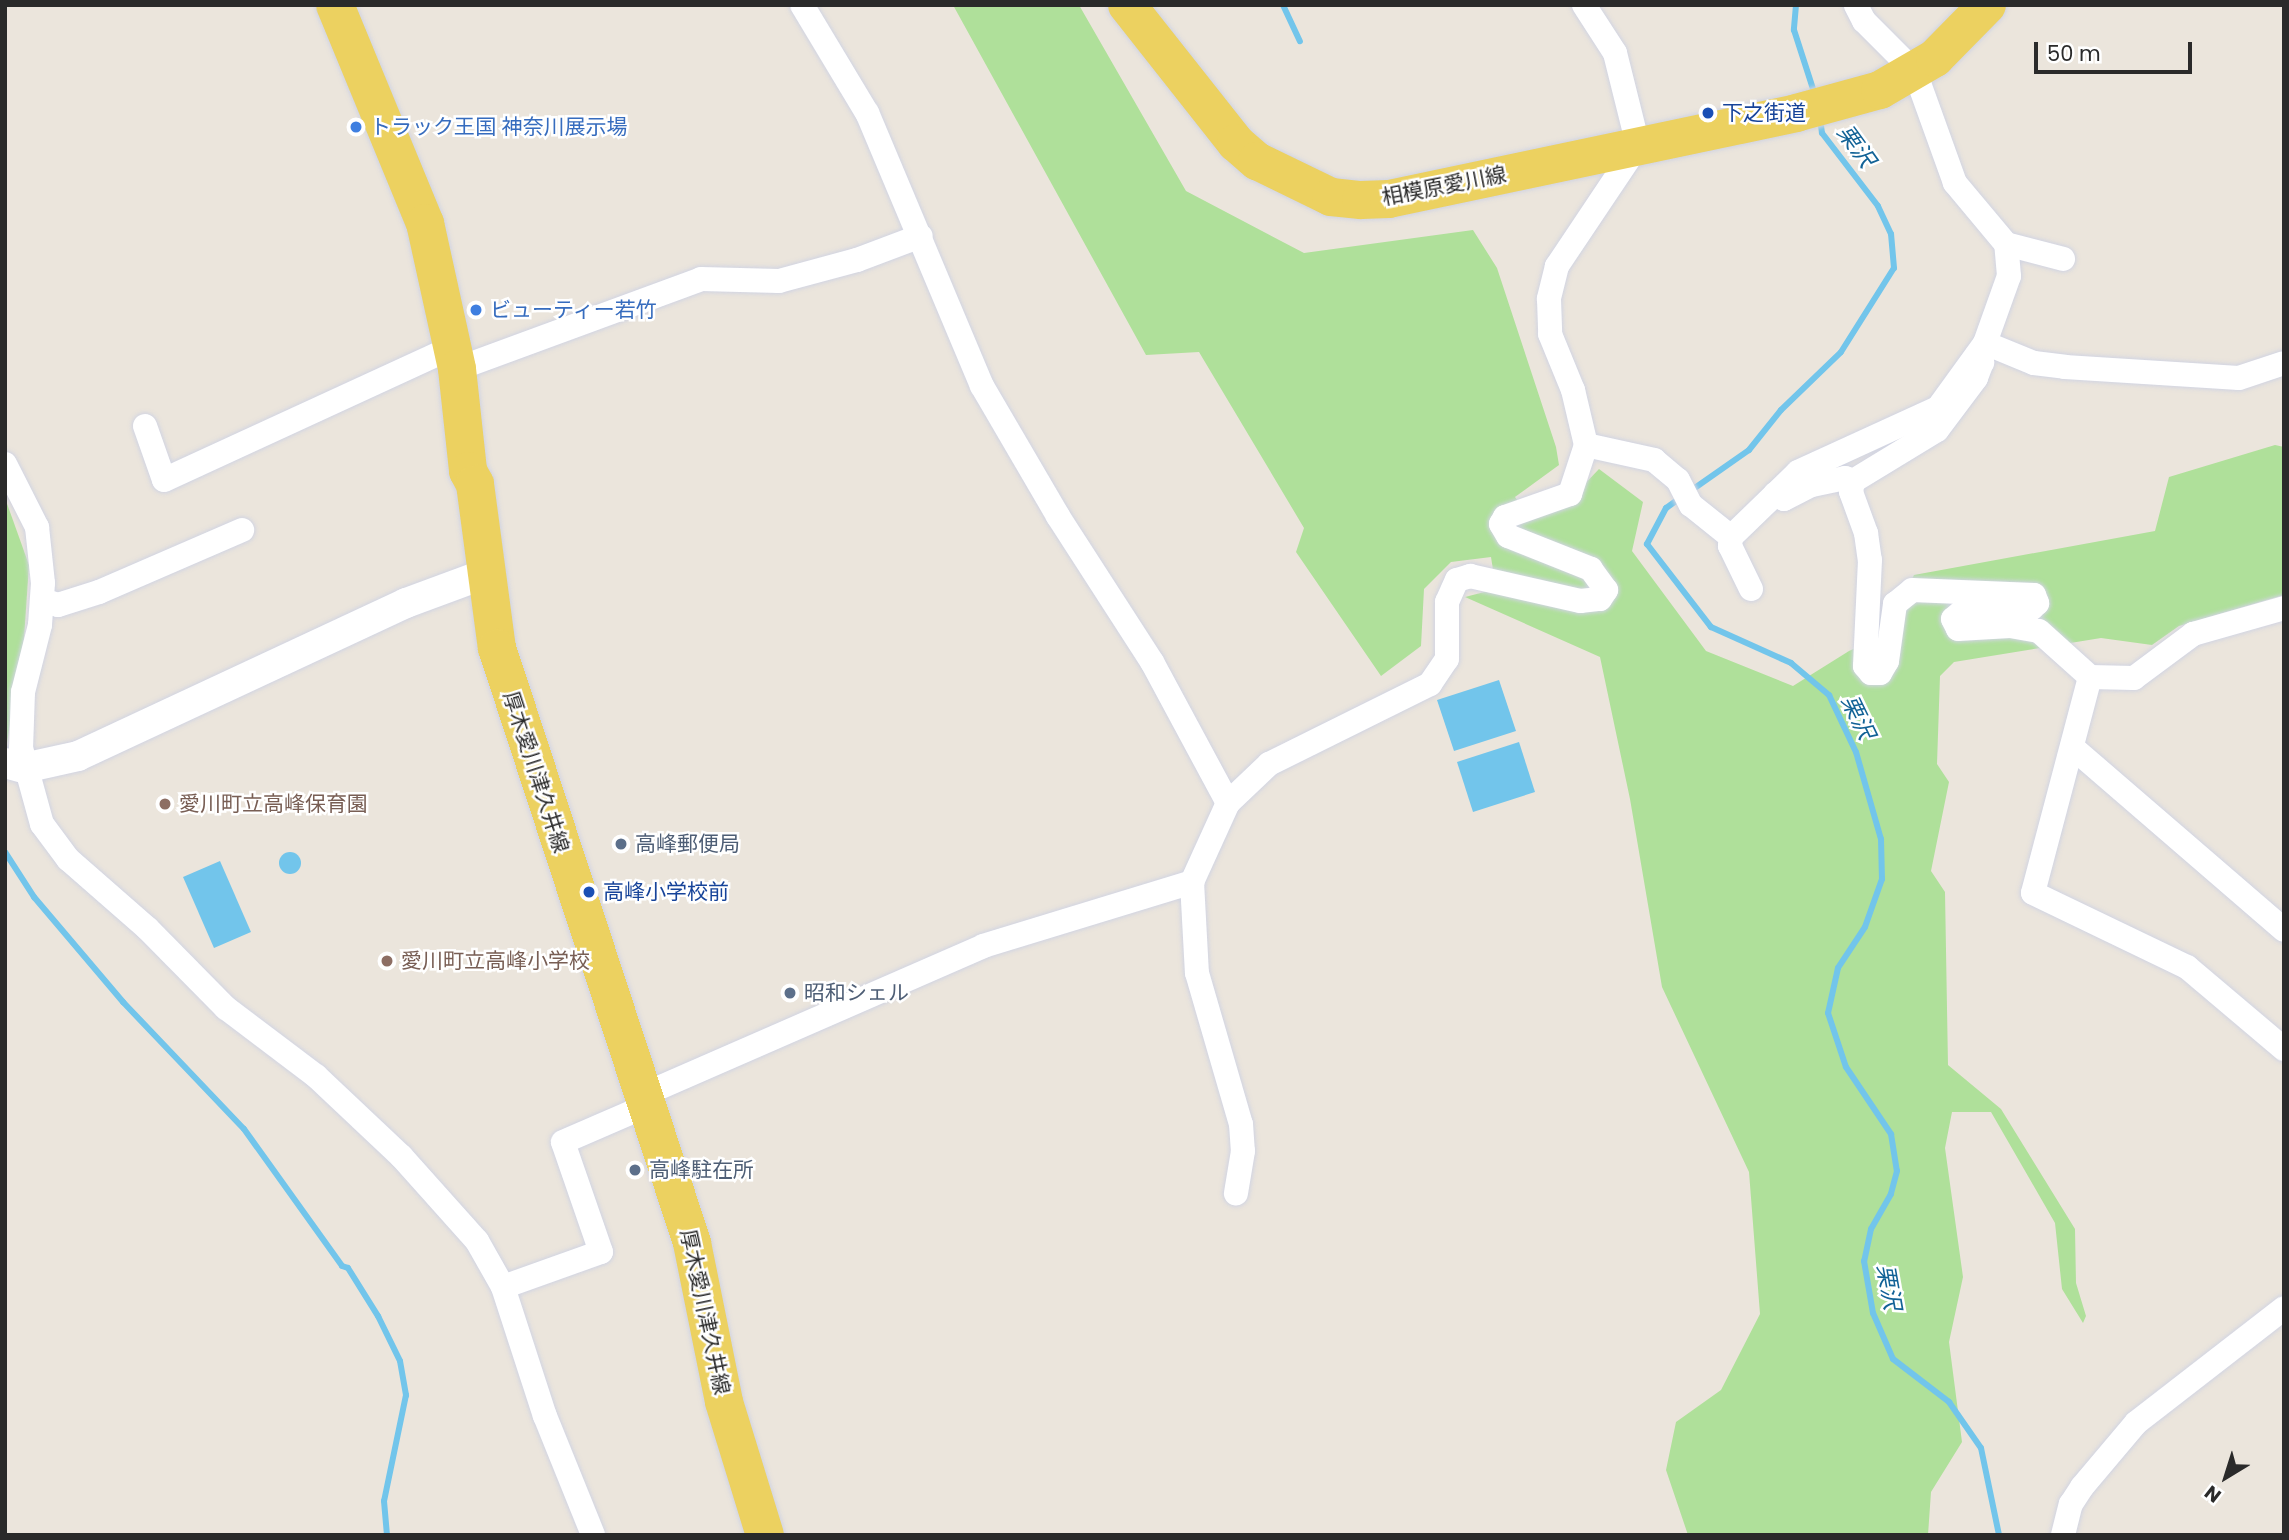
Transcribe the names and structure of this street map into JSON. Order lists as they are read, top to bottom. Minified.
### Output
{"streets":{"main road":["相模原愛川線","厚木愛川津久井線"]},"water":["栗沢"],"places":["下之街道","トラック王国 神奈川展示場","ビューティー若竹","愛川町立高峰保育園","高峰郵便局","高峰小学校前","愛川町立高峰小学校","昭和シェル","高峰駐在所"],"scale_bar":"50 m","north":"bottom left"}
